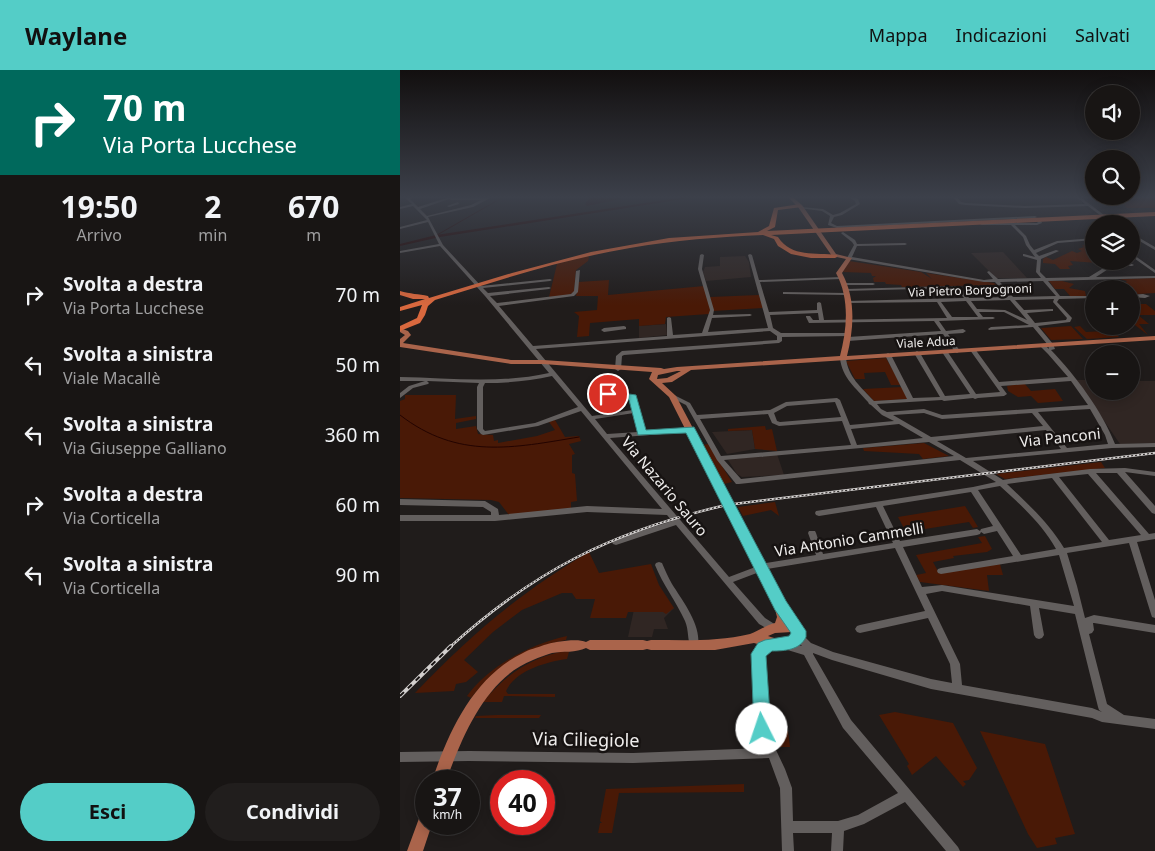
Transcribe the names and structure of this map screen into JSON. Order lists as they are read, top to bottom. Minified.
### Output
{"streets":{"main road":["Viale Adua"],"street":["Via Pietro Borgognoni","Via Panconi","Via Nazario Sauro","Via Antonio Cammelli","Via Ciliegiole"]},"crossings":[["Viale Adua","Via Panconi"],["Via Nazario Sauro","Via Antonio Cammelli"]],"page":{"header":"Waylane","nav":["Mappa","Indicazioni","Salvati"],"turn":["70 m","Via Porta Lucchese"],"map_buttons":["+","−"],"eta":["19:50","Arrivo","2","min","670","m"],"list":[{"name":"Svolta a destra","note":"Via Porta Lucchese","value":"70 m"},{"name":"Svolta a sinistra","note":"Viale Macallè","value":"50 m"},{"name":"Svolta a sinistra","note":"Via Giuseppe Galliano","value":"360 m"},{"name":"Svolta a destra","note":"Via Corticella","value":"60 m"},{"name":"Svolta a sinistra","note":"Via Corticella","value":"90 m"}],"speed":"37 km/h","limit":"40","buttons":["Esci","Condividi"]}}
